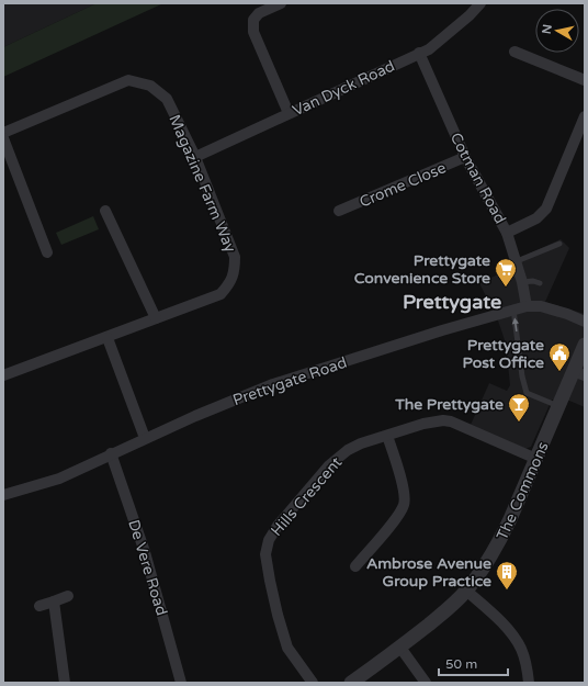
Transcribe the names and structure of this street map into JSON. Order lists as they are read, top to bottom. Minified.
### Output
{"streets":{"street":["Van Dyck Road","Cotman Road","Magazine Farm Way","Crome Close","Prettygate Road","The Commons","Hills Crescent","De Vere Road"]},"crossings":[["Van Dyck Road","Cotman Road"],["Van Dyck Road","Magazine Farm Way"],["Cotman Road","Crome Close"],["Cotman Road","Prettygate Road"],["Prettygate Road","De Vere Road"],["The Commons","Hills Crescent"]],"districts":["Prettygate"],"places":{"supermarket":["Prettygate Convenience Store"],"public building":["Prettygate Post Office"],"bar":["The Prettygate"],"building":["Ambrose Avenue Group Practice"]},"scale_bar":"50 m","north":"left"}
